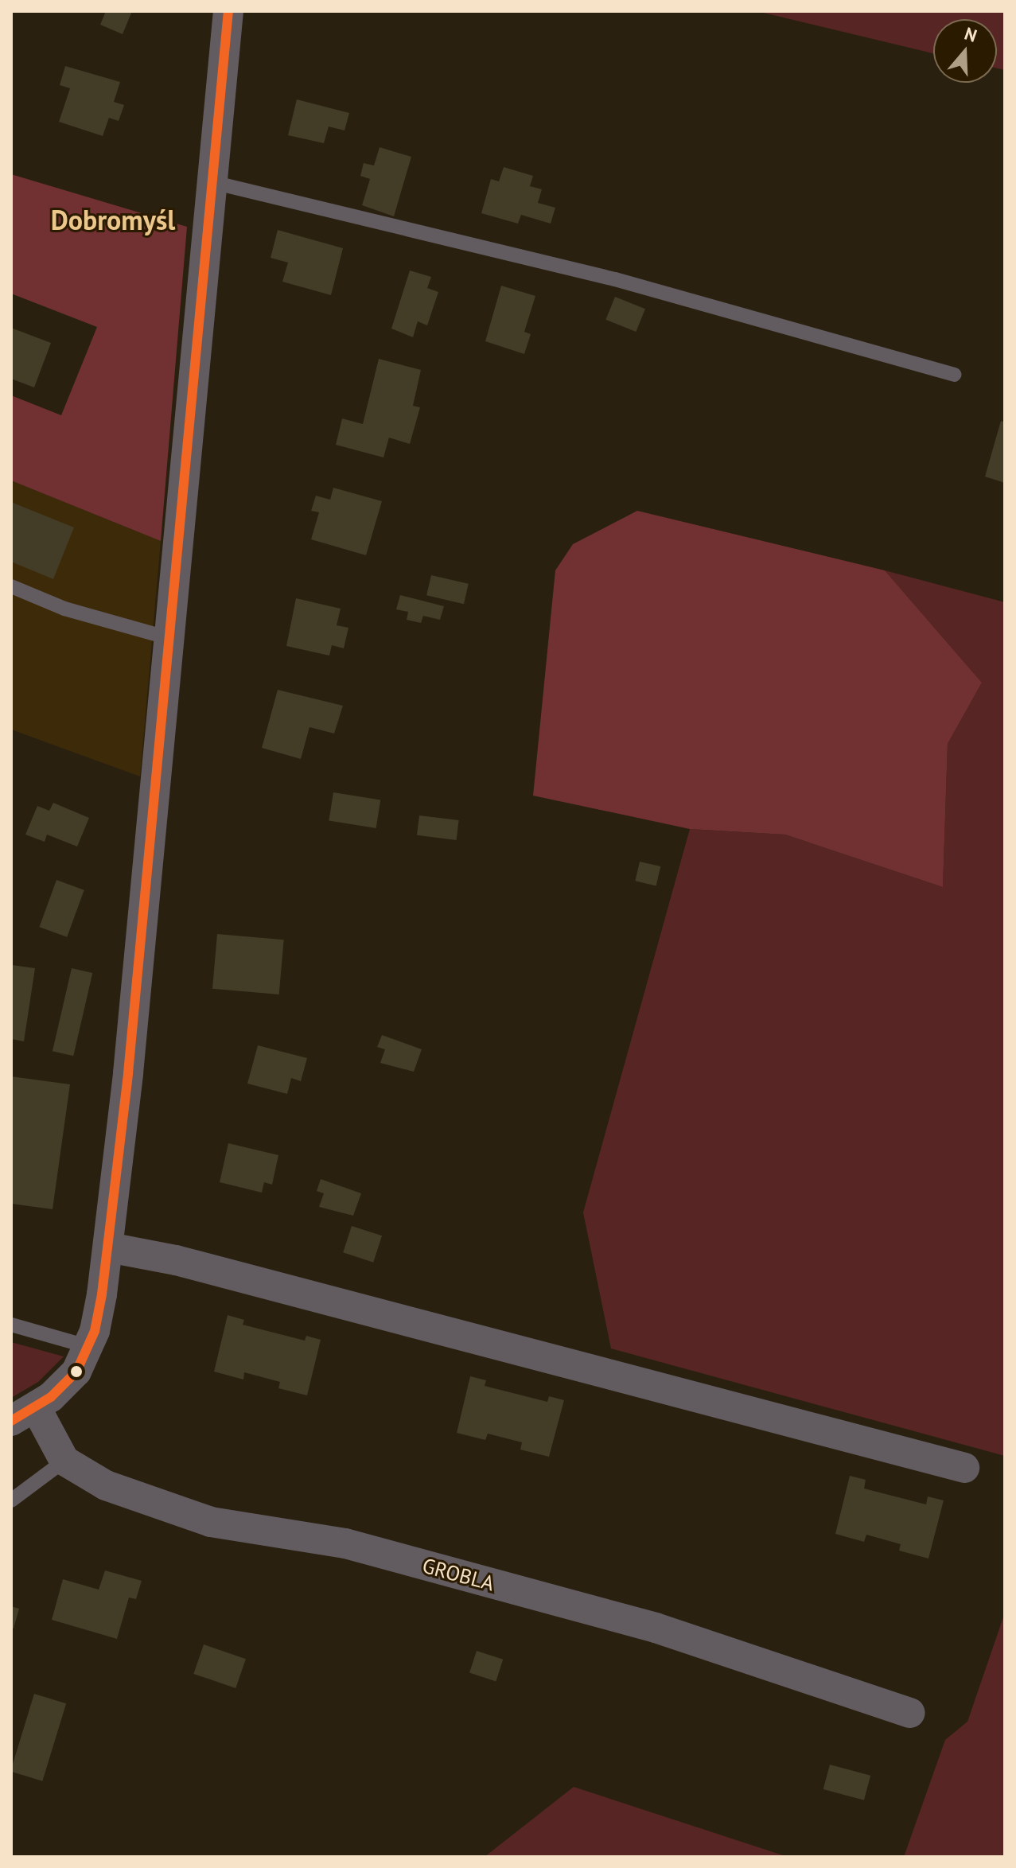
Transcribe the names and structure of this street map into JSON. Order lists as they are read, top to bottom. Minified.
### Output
{"streets":{"street":["GROBLA"]},"districts":["Dobromyśl"],"north":"top"}
